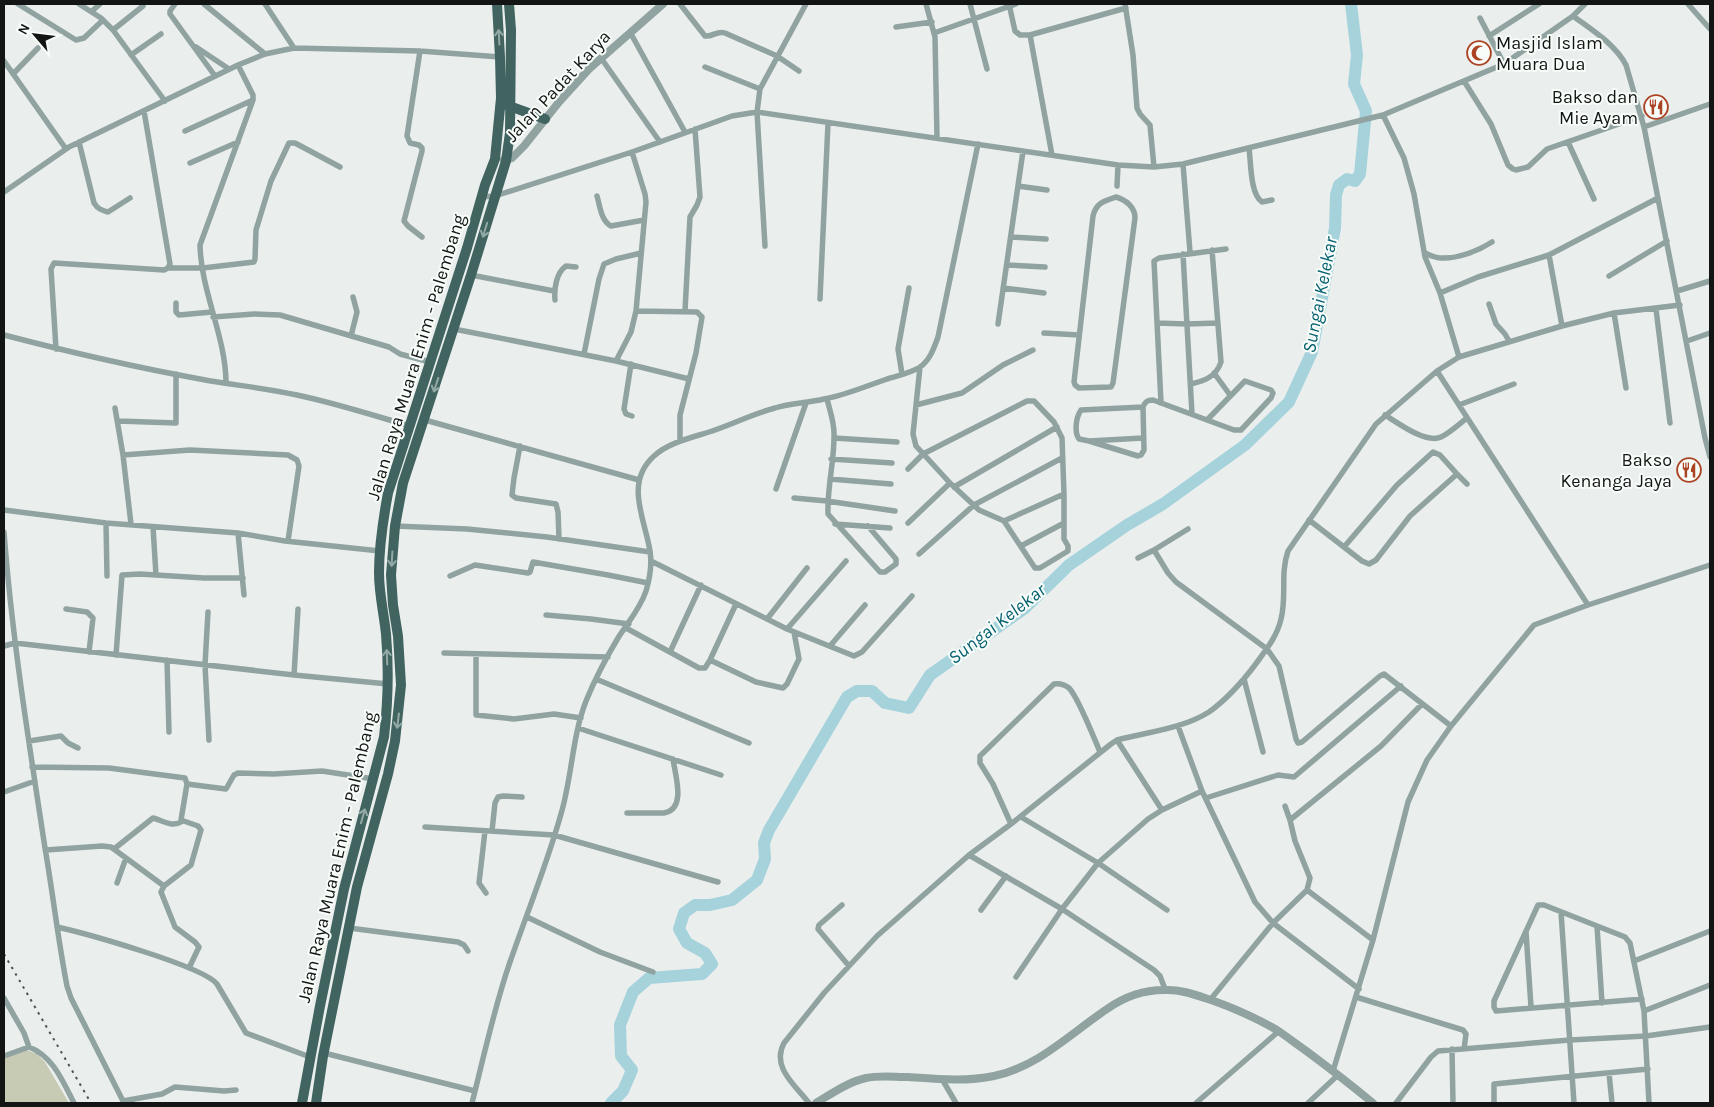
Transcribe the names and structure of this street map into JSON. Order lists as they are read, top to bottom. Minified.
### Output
{"streets":{"main road":["Jalan Raya Muara Enim - Palembang"],"street":["Jalan Padat Karya"]},"crossings":[["Jalan Padat Karya","Jalan Raya Muara Enim - Palembang"]],"water":["Sungai Kelekar"],"places":{"mosque":["Masjid Islam Muara Dua"],"restaurant":["Bakso dan Mie Ayam","Bakso Kenanga Jaya"]},"north":"top left"}
